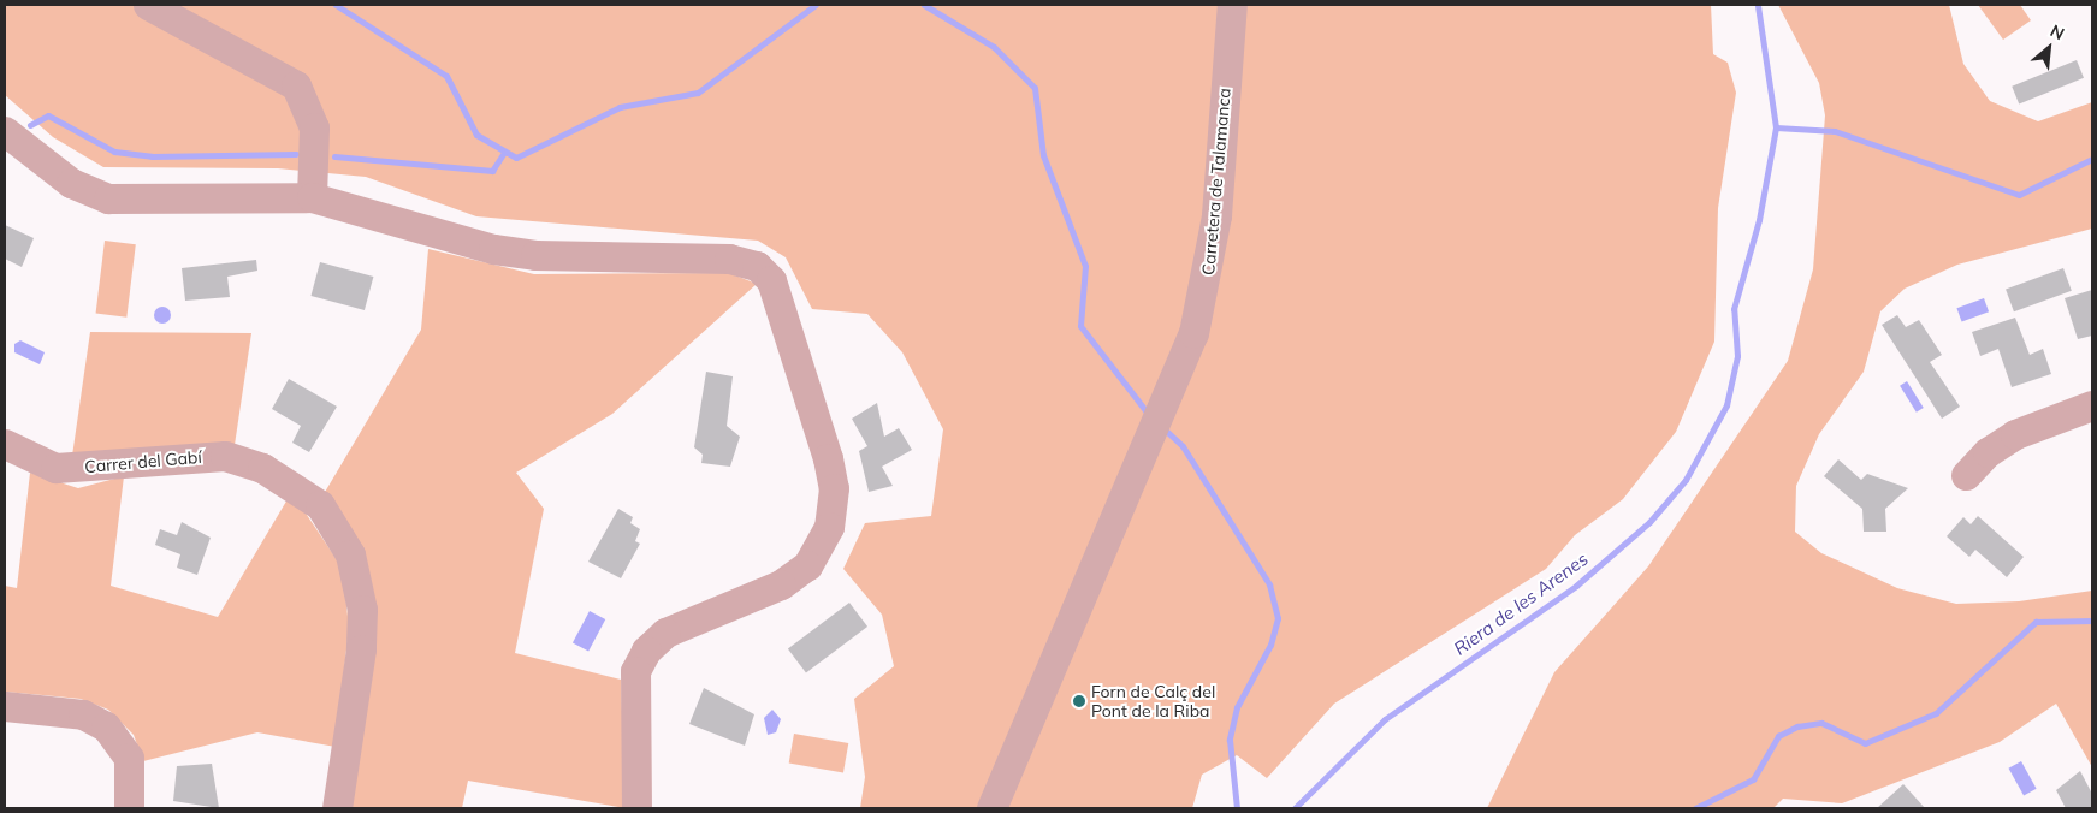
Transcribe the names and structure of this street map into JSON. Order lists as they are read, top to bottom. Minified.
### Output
{"streets":{"street":["Carretera de Talamanca","Carrer del Gabí"]},"water":["Riera de les Arenes"],"places":["Forn de Calç del Pont de la Riba"],"north":"top right"}
